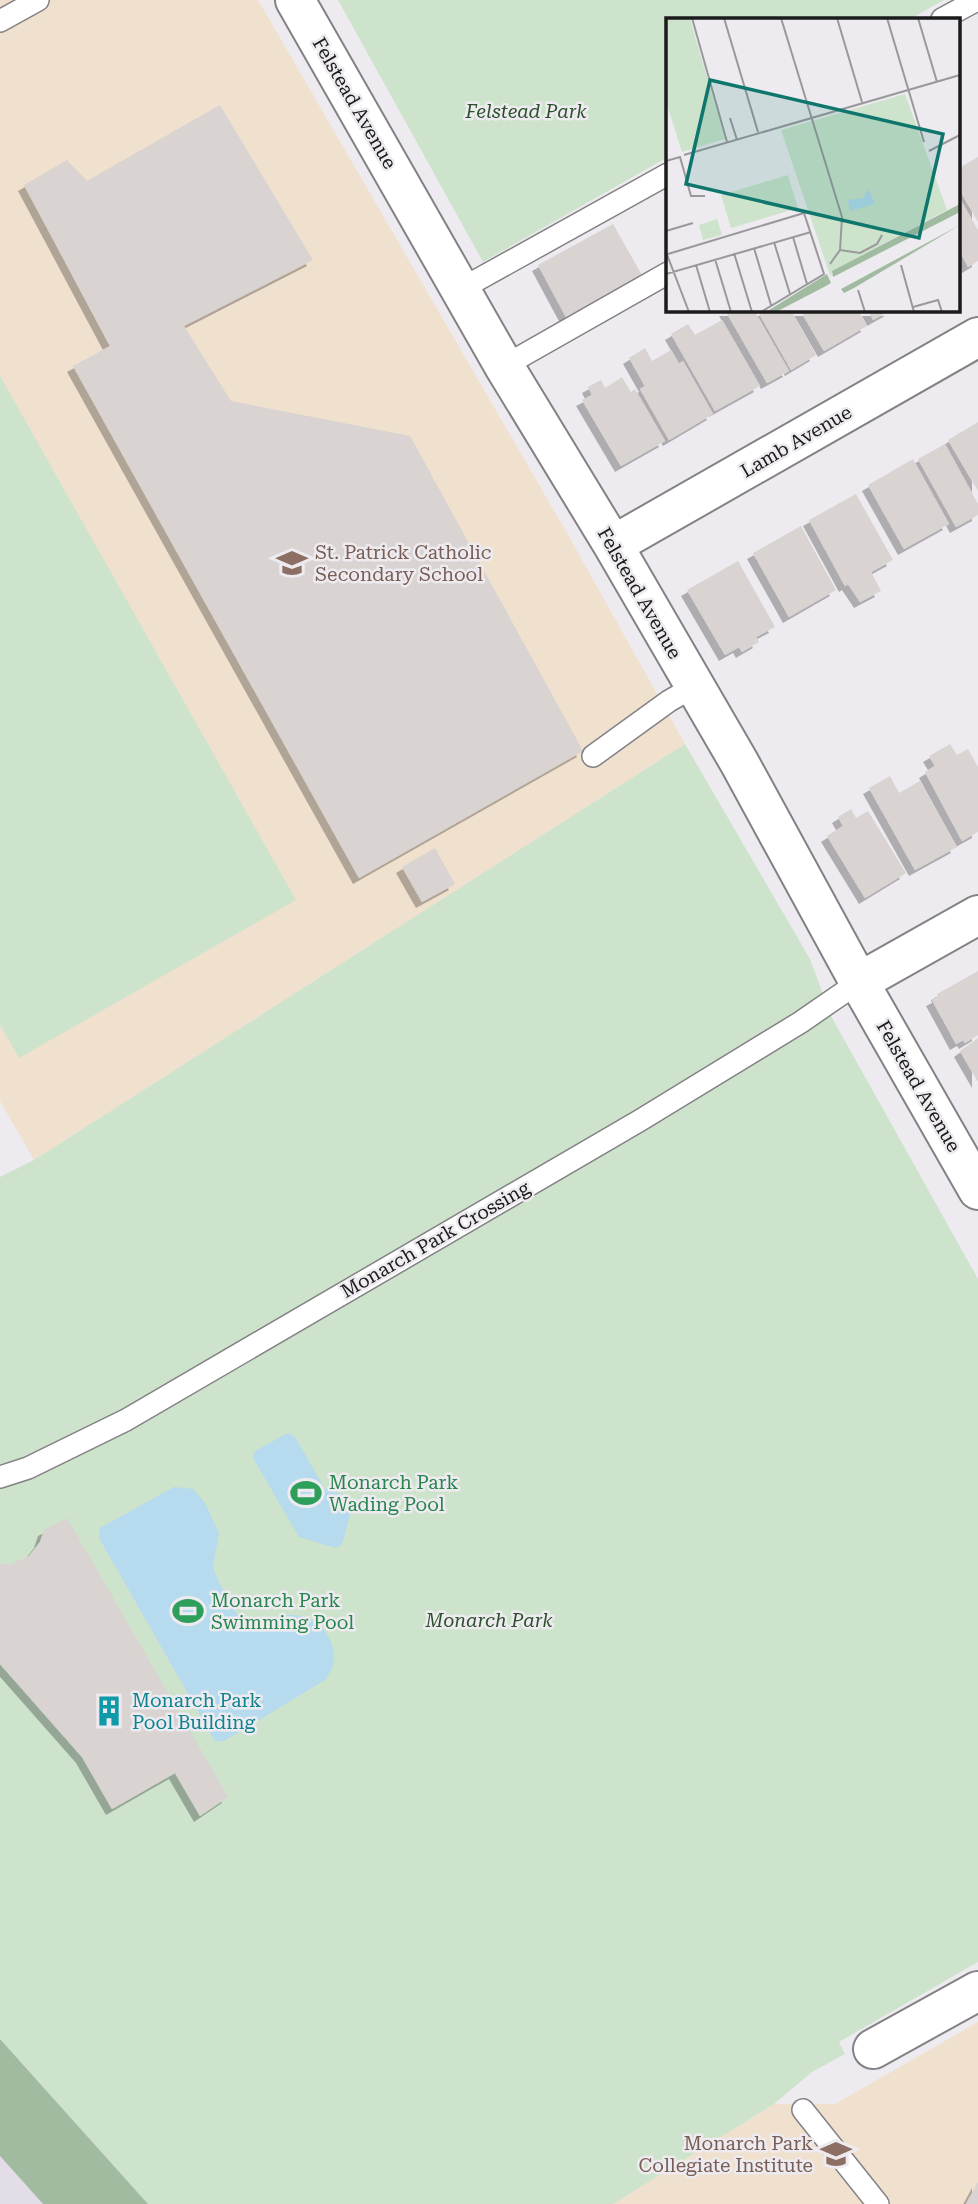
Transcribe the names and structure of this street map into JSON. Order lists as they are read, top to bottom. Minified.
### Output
{"streets":{"street":["Felstead Avenue","Lamb Avenue"],"lane":["Monarch Park Crossing"]},"crossings":[["Felstead Avenue","Lamb Avenue"],["Felstead Avenue","Monarch Park Crossing"]],"parks":["Felstead Park","Monarch Park"],"places":{"school or university":["St. Patrick Catholic Secondary School","Monarch Park Collegiate Institute"],"sports":["Monarch Park Wading Pool","Monarch Park Swimming Pool"],"building":["Monarch Park Pool Building"]}}
